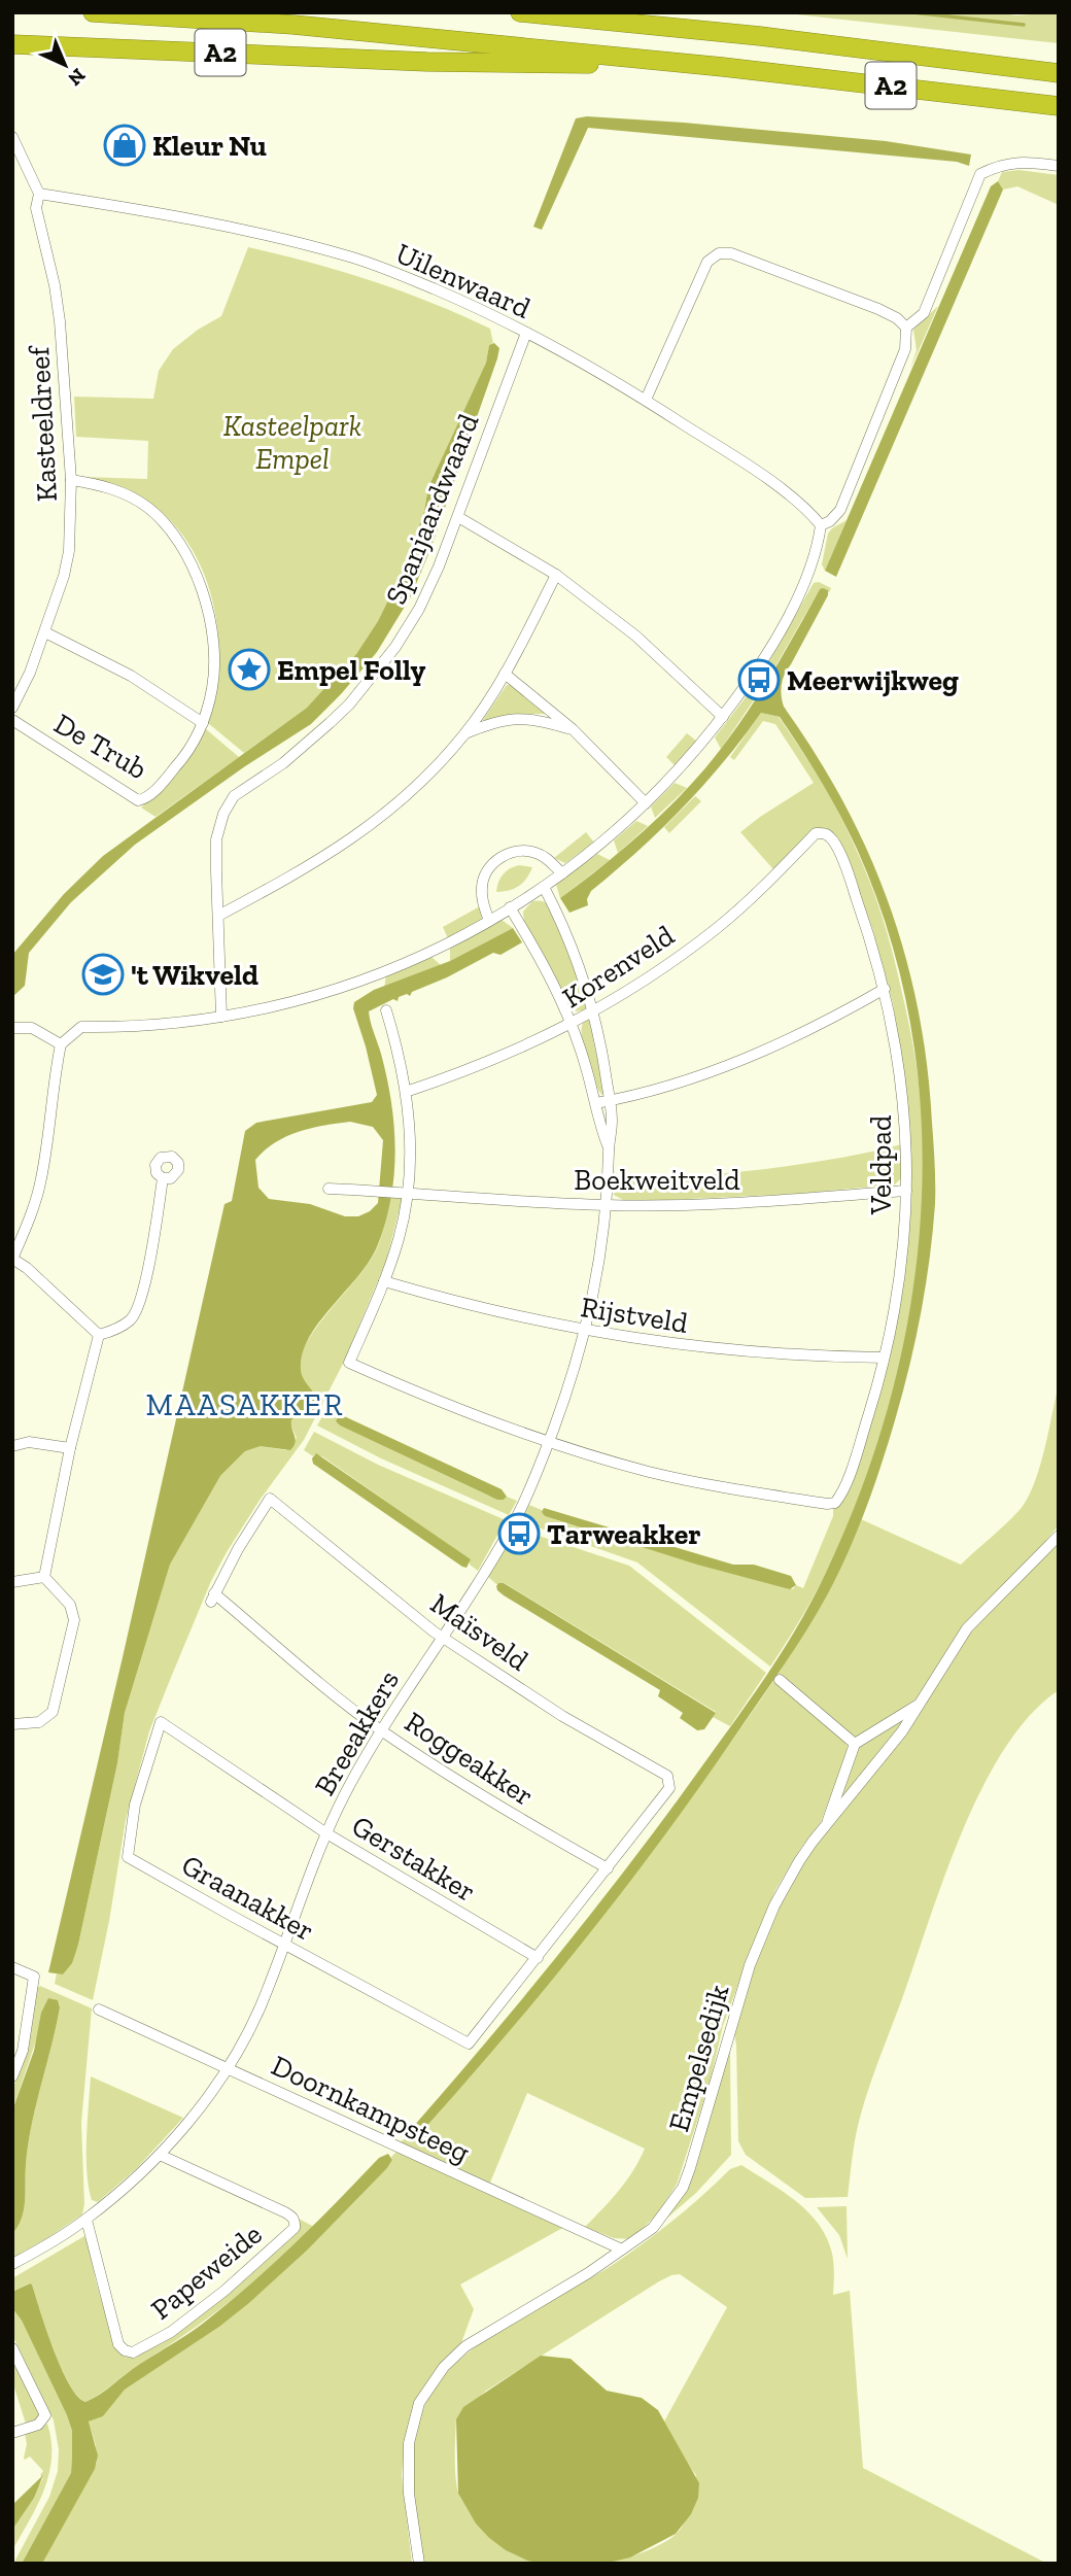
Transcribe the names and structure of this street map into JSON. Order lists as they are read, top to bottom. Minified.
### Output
{"streets":{"highway":["A2"],"street":["Uilenwaard","Kasteeldreef","Spanjaardwaard","De Trub","Korenveld","Veldpad","Boekweitveld","Rijstveld","Maïsveld","Breeakkers","Roggeakker","Gerstakker","Graanakker","Empelsedijk","Doornkampsteeg","Papeweide"]},"crossings":[["Uilenwaard","Kasteeldreef"],["Uilenwaard","Spanjaardwaard"],["Kasteeldreef","De Trub"],["Korenveld","Veldpad"],["Korenveld","Breeakkers"],["Veldpad","Boekweitveld"],["Veldpad","Rijstveld"],["Veldpad","Breeakkers"],["Boekweitveld","Breeakkers"],["Rijstveld","Breeakkers"],["Maïsveld","Breeakkers"],["Maïsveld","Roggeakker"],["Breeakkers","Roggeakker"],["Breeakkers","Gerstakker"],["Breeakkers","Graanakker"],["Breeakkers","Doornkampsteeg"],["Breeakkers","Papeweide"],["Gerstakker","Graanakker"],["Empelsedijk","Doornkampsteeg"]],"districts":["MAASAKKER"],"parks":["Kasteelpark Empel"],"places":{"shop":["Kleur Nu"],"place":["Empel Folly"],"bus stop":["Meerwijkweg","Tarweakker"],"school or university":["'t Wikveld"]},"north":"bottom right"}
